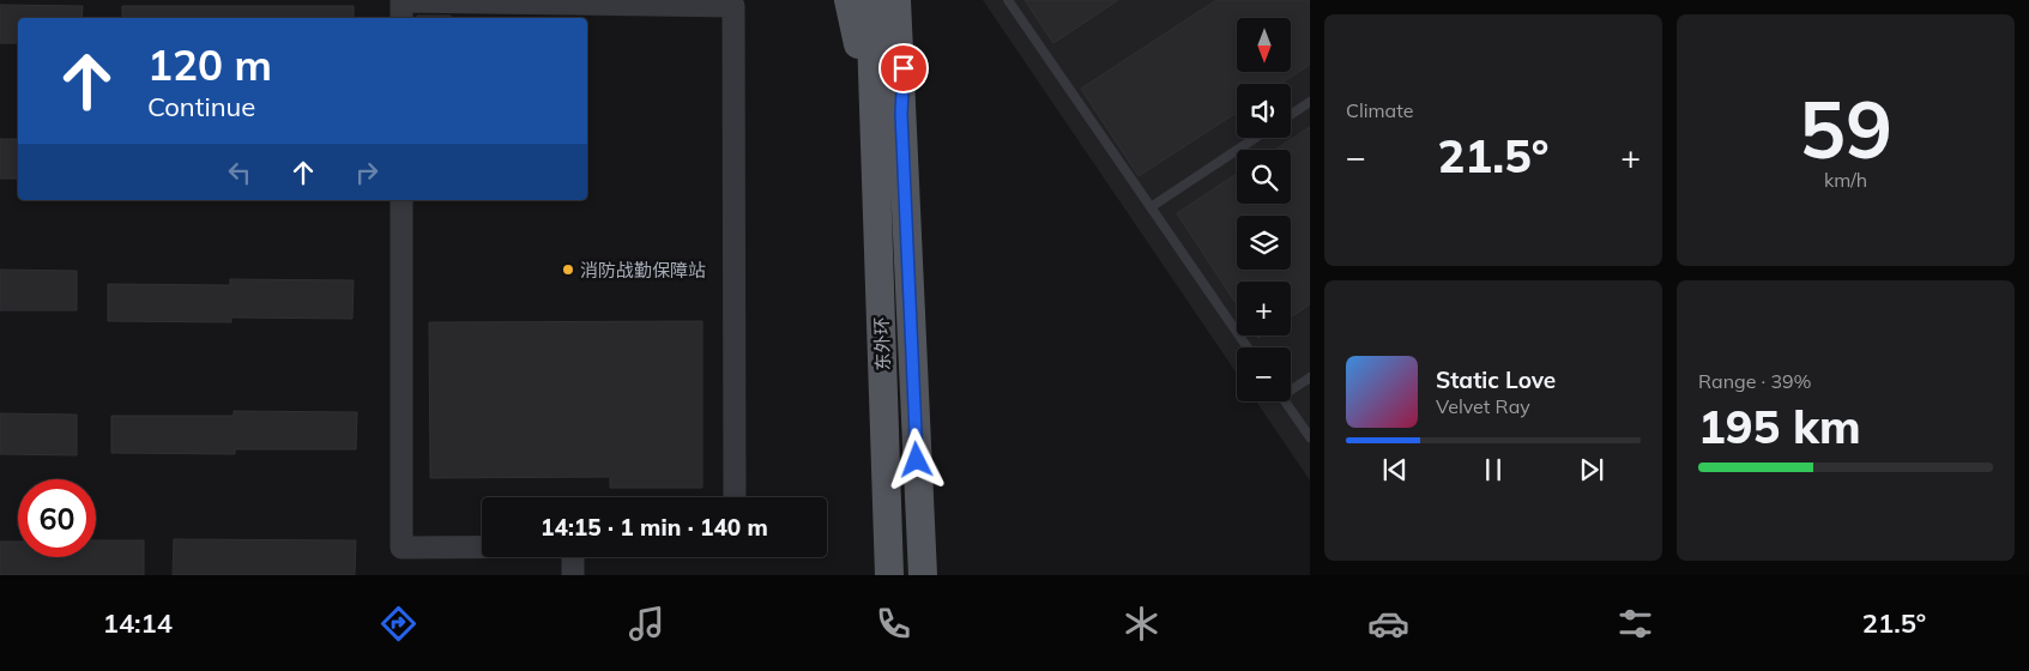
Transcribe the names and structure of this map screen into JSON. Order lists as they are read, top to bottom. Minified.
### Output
{"streets":{"main road":["东外环"]},"places":["消防战勤保障站"],"north":"bottom","page":{"tile":["Climate",["59","km/h"],["Range · 39%","195 km"]],"map_buttons":["+","−"],"turn":["120 m","Continue"],"heat":["−","21.5°","+"],"song":["Static Love","Velvet Ray"],"limit":"60","trip":"14:15 · 1 min · 140 m","tabs":["14:14","21.5°"]}}
